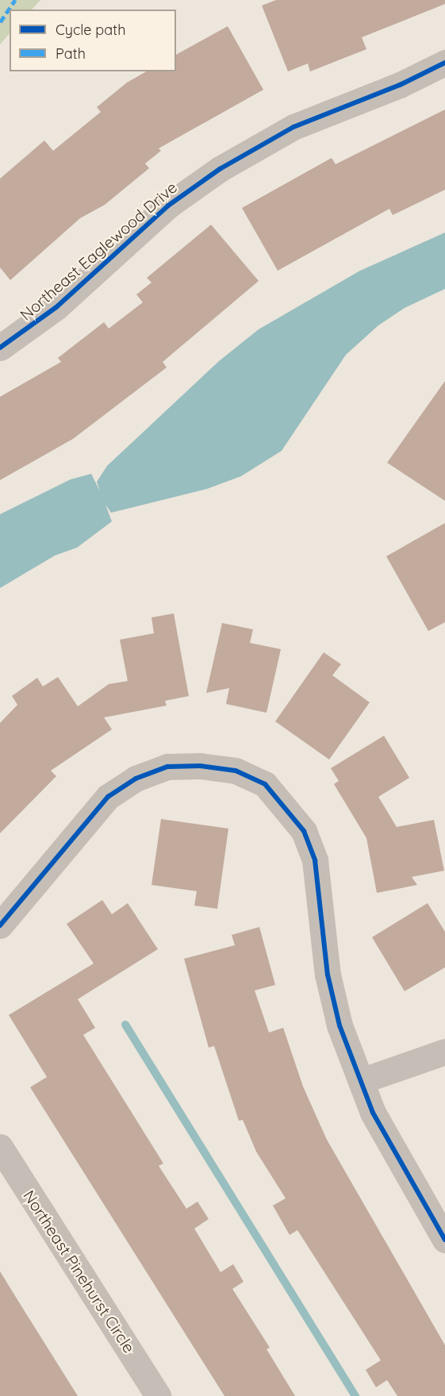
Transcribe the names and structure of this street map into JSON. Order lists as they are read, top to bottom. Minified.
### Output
{"streets":{"street":["Northeast Eaglewood Drive","Northeast Pinehurst Circle"]},"legend":["Cycle path","Path"]}
